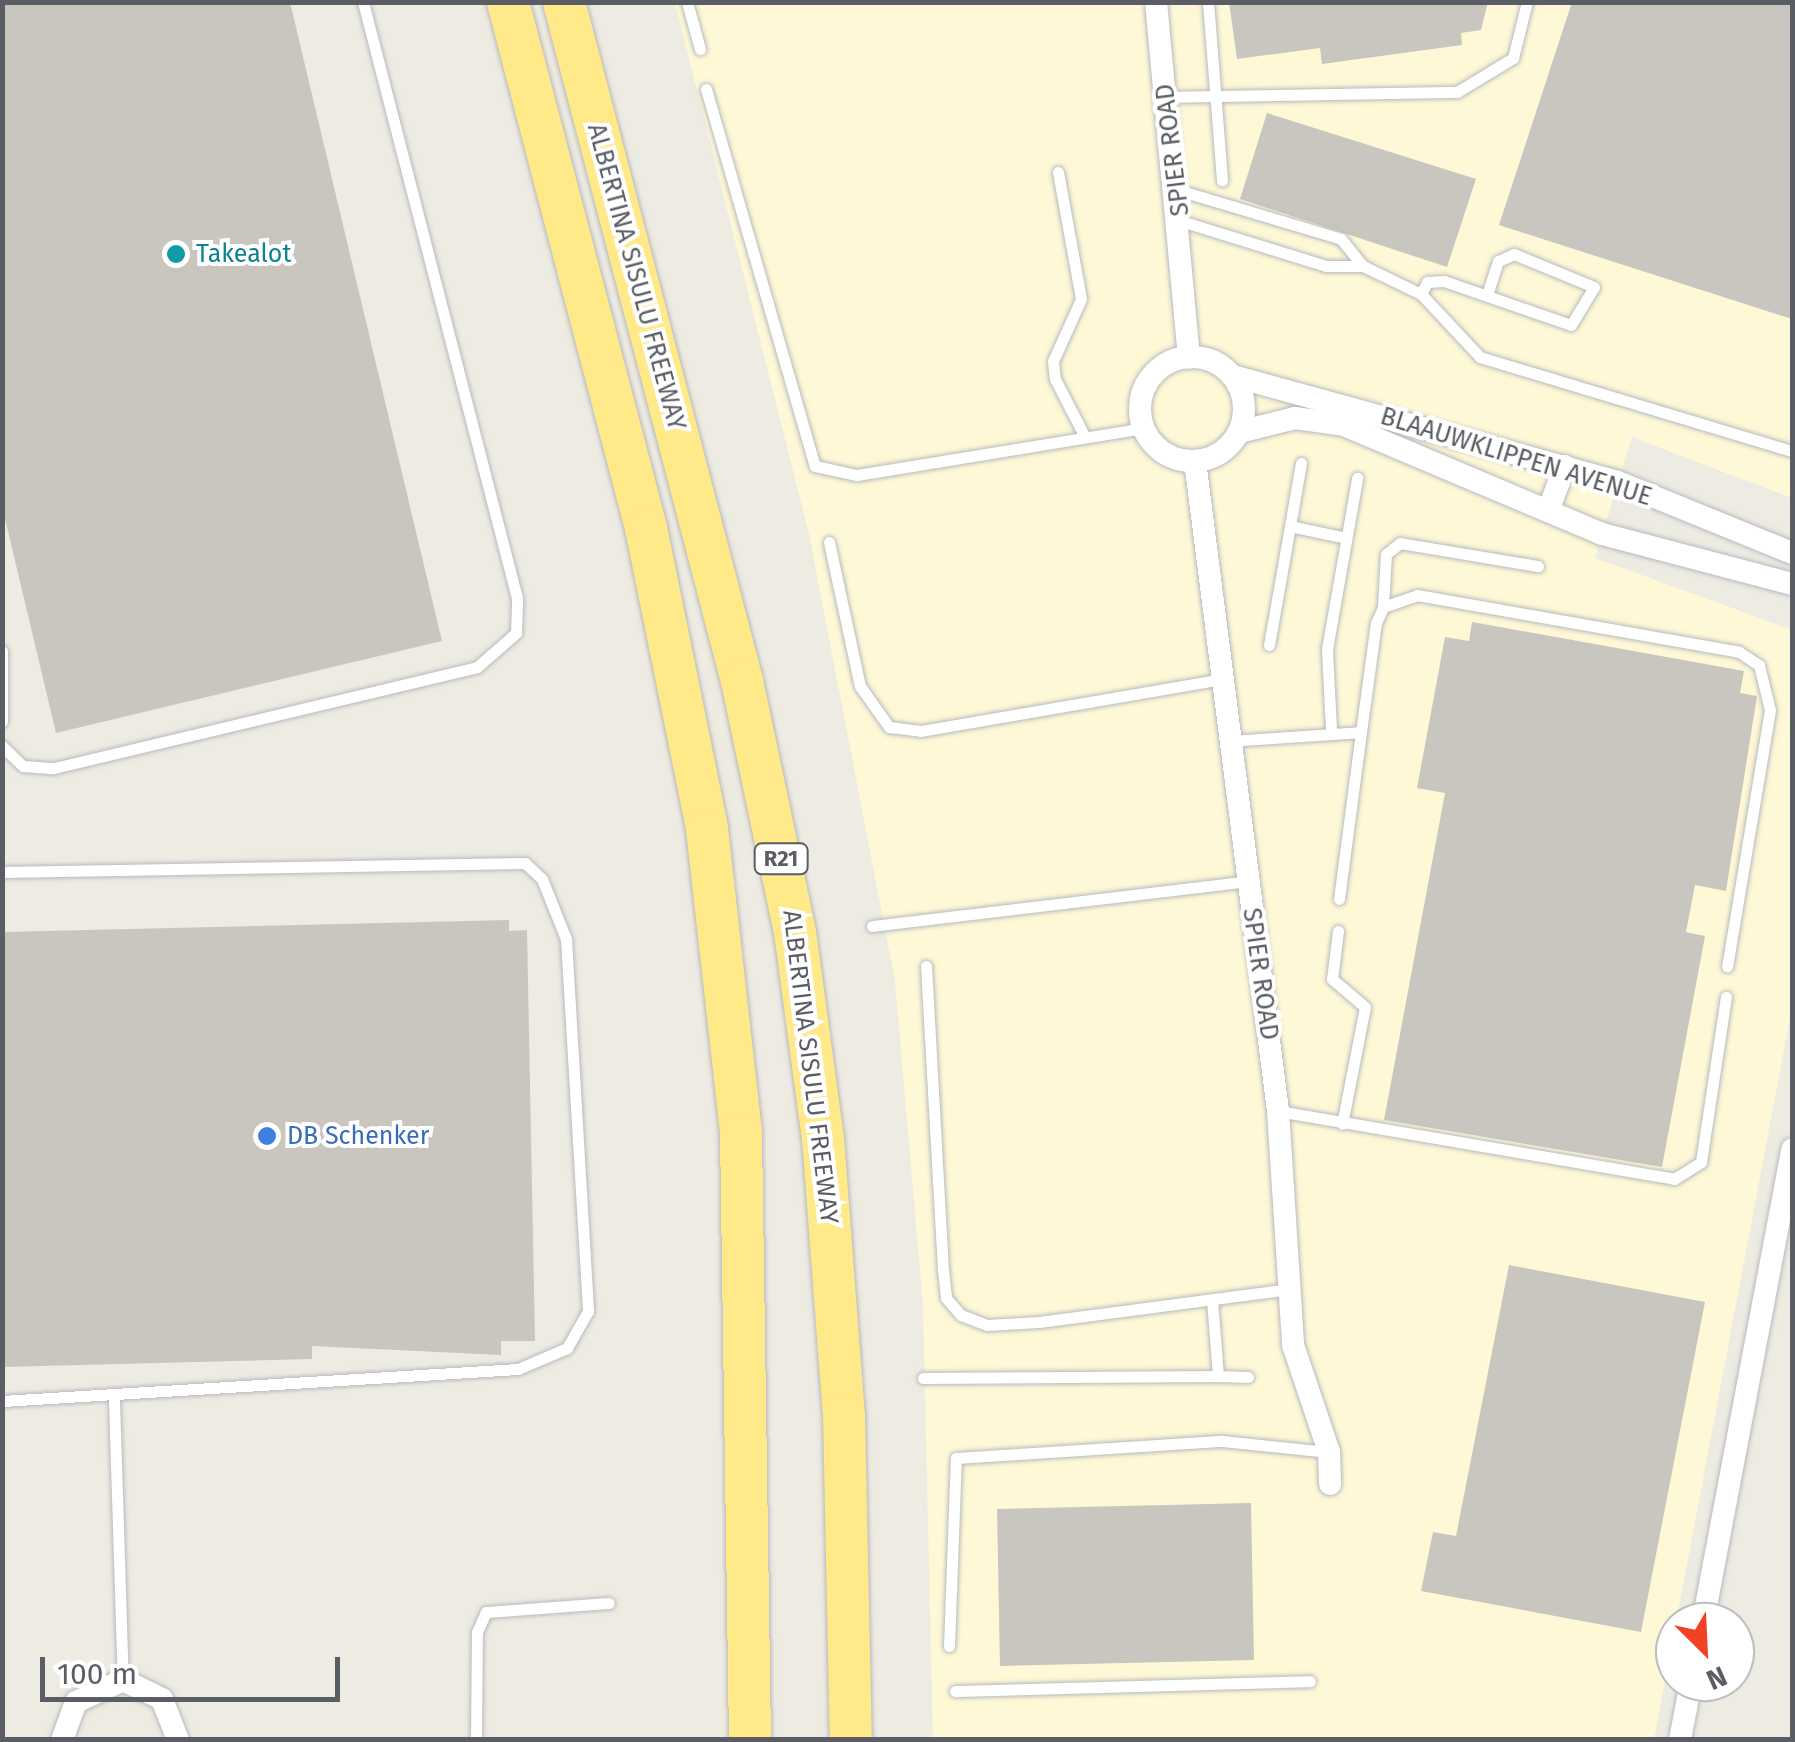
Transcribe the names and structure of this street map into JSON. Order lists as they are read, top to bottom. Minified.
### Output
{"streets":{"highway":["ALBERTINA SISULU FREEWAY","R21"],"street":["SPIER ROAD","BLAAUWKLIPPEN AVENUE"]},"crossings":[["SPIER ROAD","BLAAUWKLIPPEN AVENUE"]],"places":["Takealot","DB Schenker"],"scale_bar":"100 m","north":"bottom right"}
